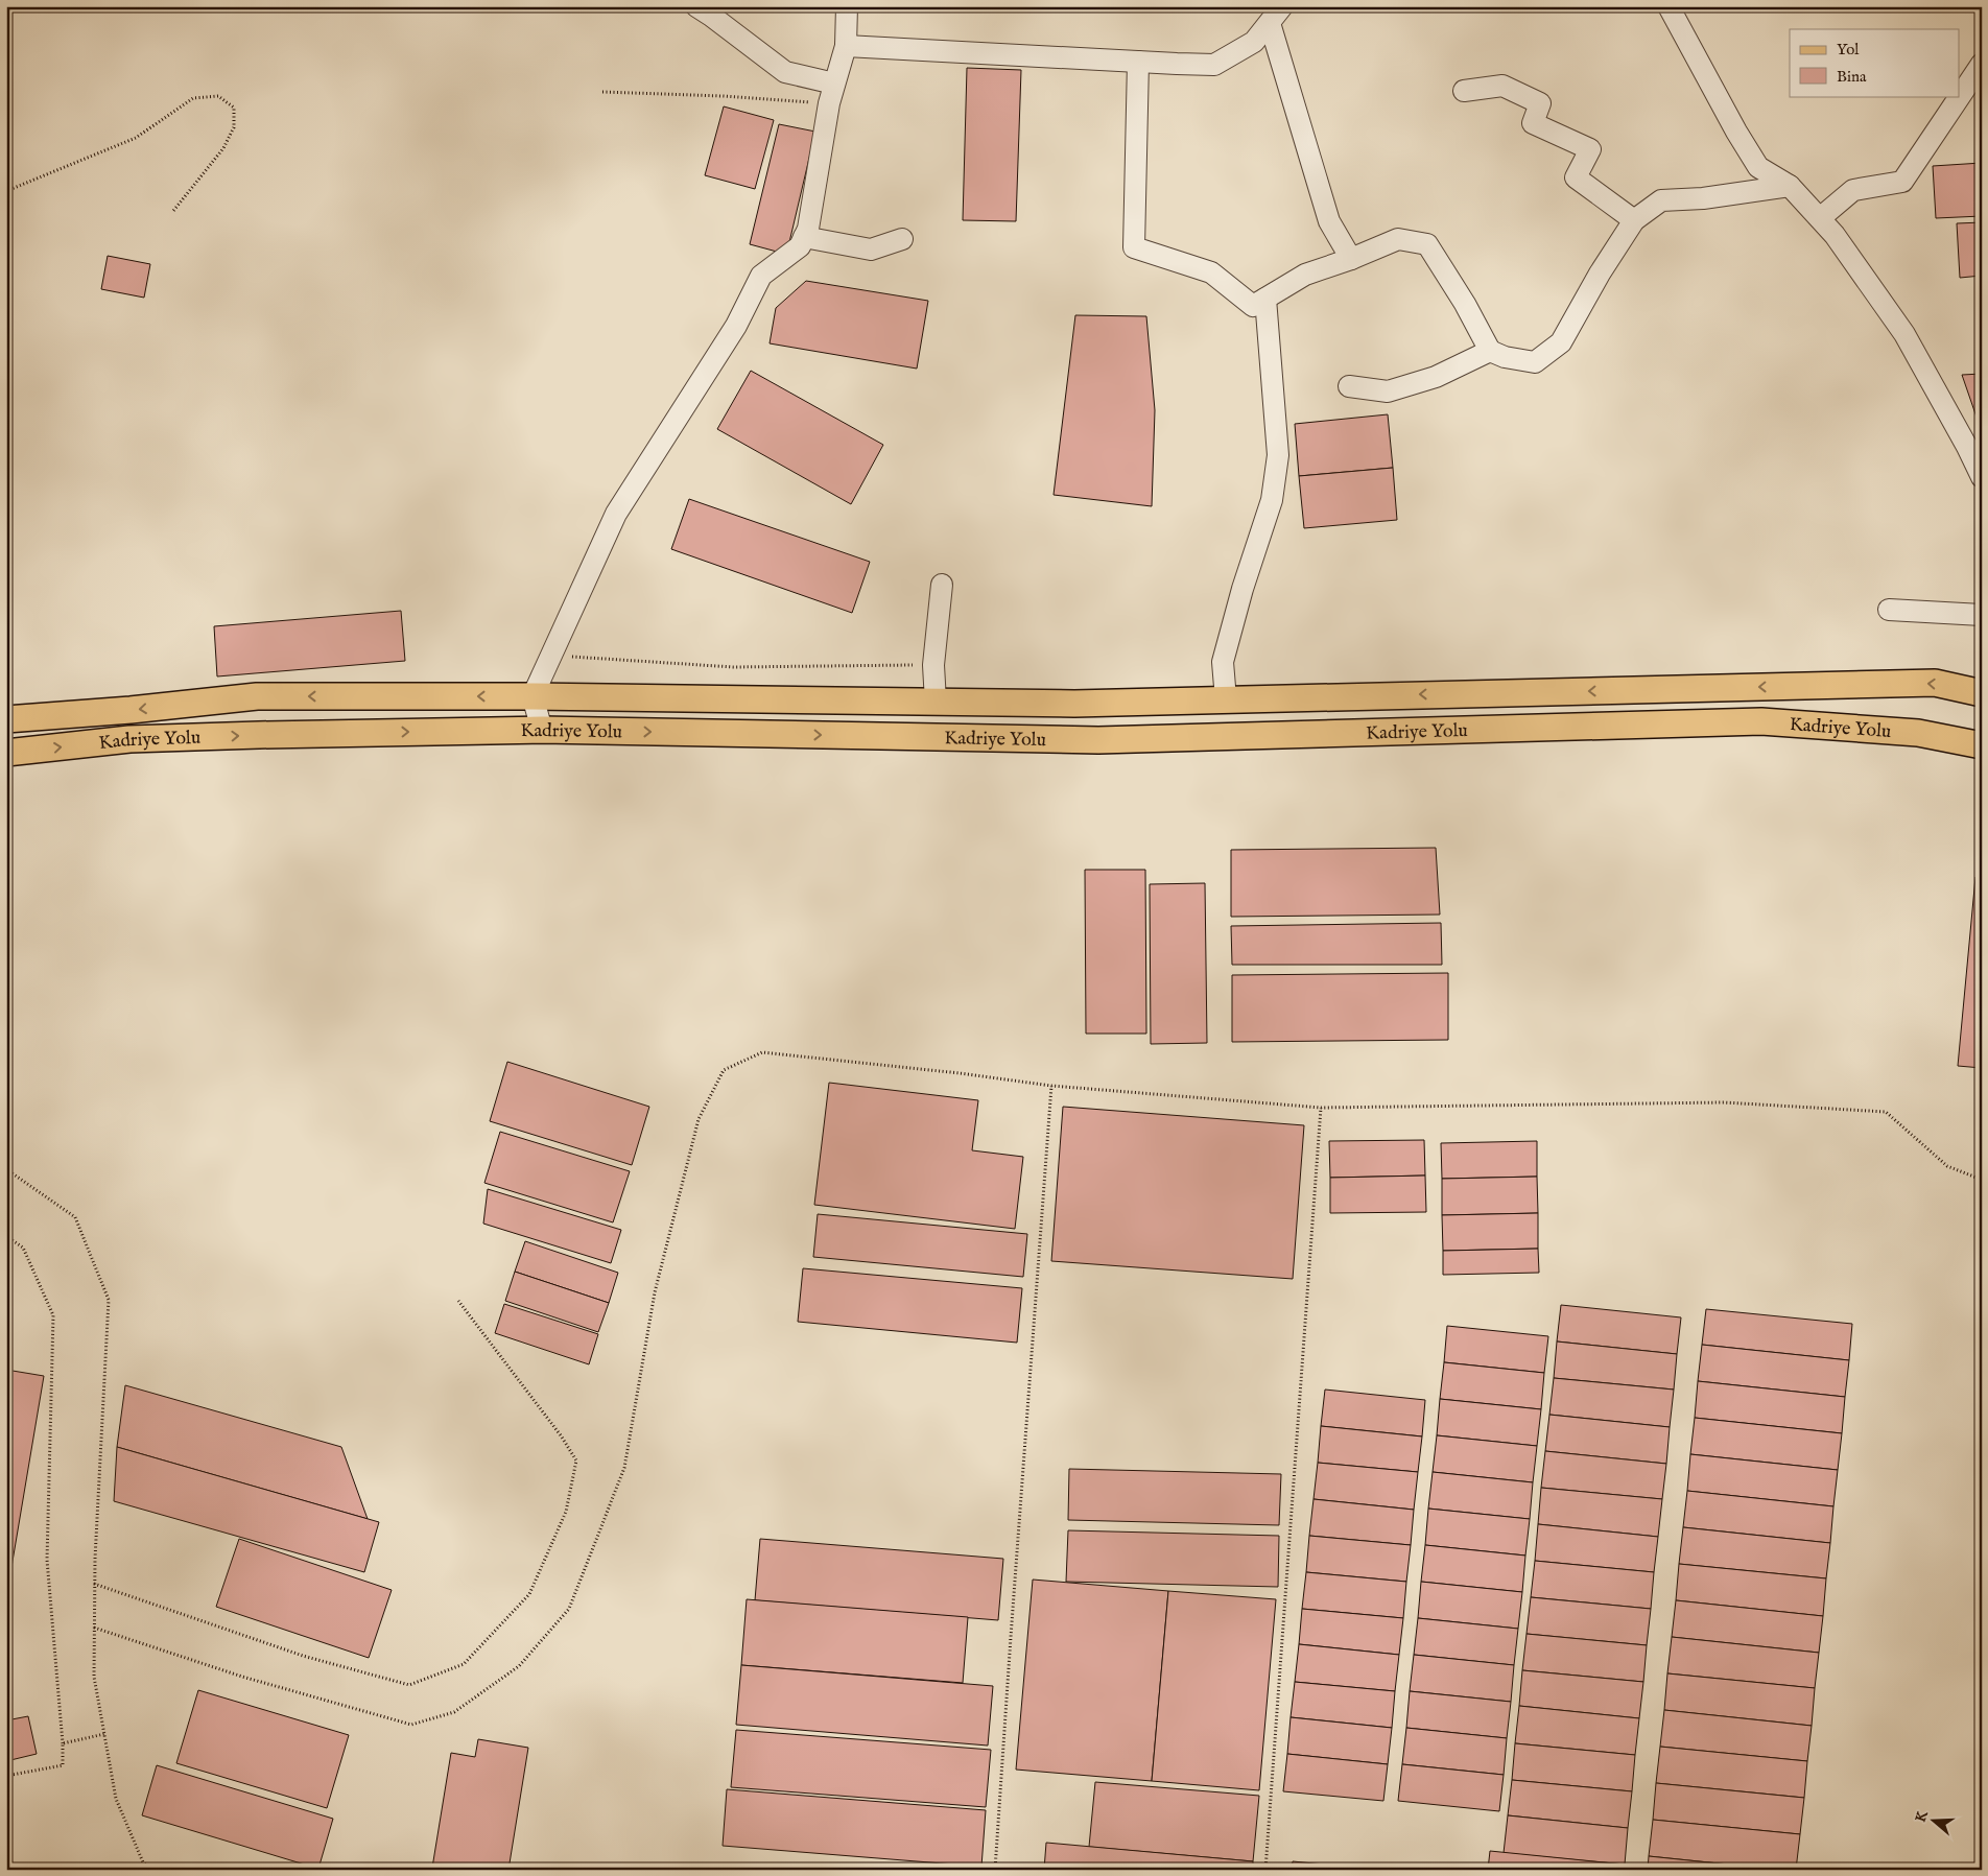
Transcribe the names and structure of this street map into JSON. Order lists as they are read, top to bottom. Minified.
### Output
{"streets":{"main road":["Kadriye Yolu"]},"legend":["Yol","Bina"],"north":"left"}
